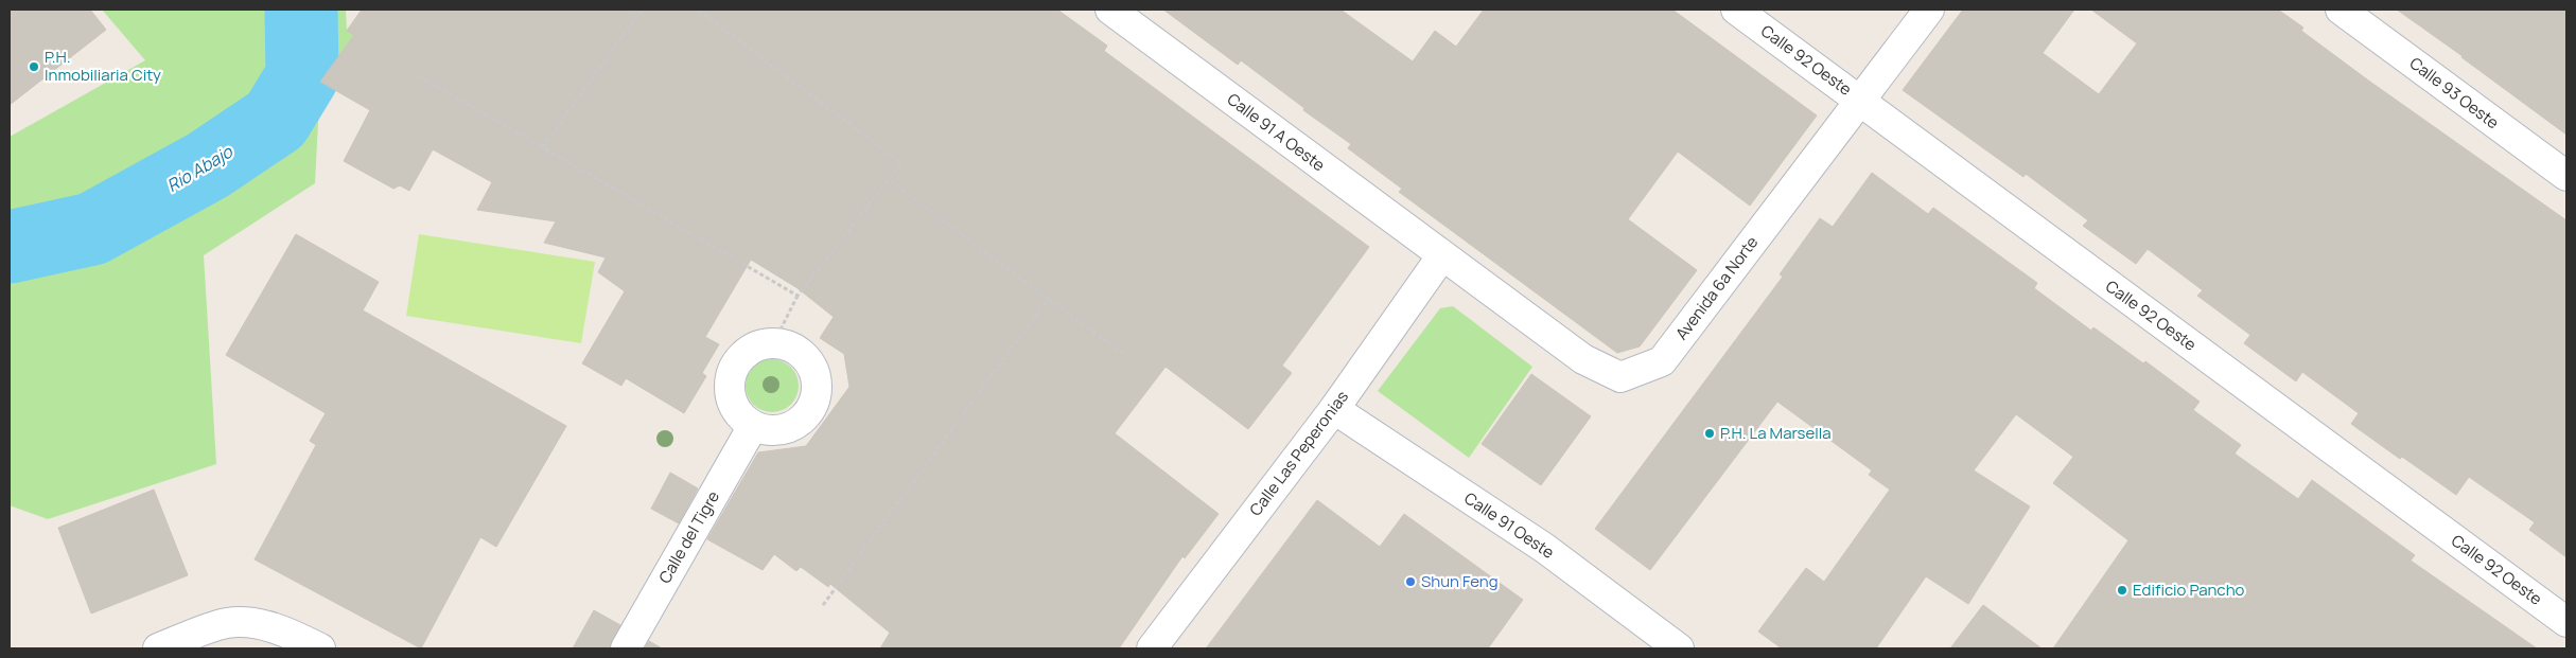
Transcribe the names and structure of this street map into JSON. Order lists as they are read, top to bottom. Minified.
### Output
{"streets":{"street":["Calle 92 Oeste","Calle 93 Oeste","Calle 91 A Oeste","Avenida 6a Norte","Calle Las Peperonias","Calle 91 Oeste","Calle del Tigre"]},"crossings":[["Calle 92 Oeste","Avenida 6a Norte"],["Calle 91 A Oeste","Avenida 6a Norte"],["Calle 91 A Oeste","Calle Las Peperonias"],["Avenida 6a Norte","Calle Las Peperonias"],["Calle Las Peperonias","Calle 91 Oeste"]],"water":["Río Abajo"],"places":["P.H. Inmobiliaria City","P.H. La Marsella","Shun Feng","Edificio Pancho"]}
